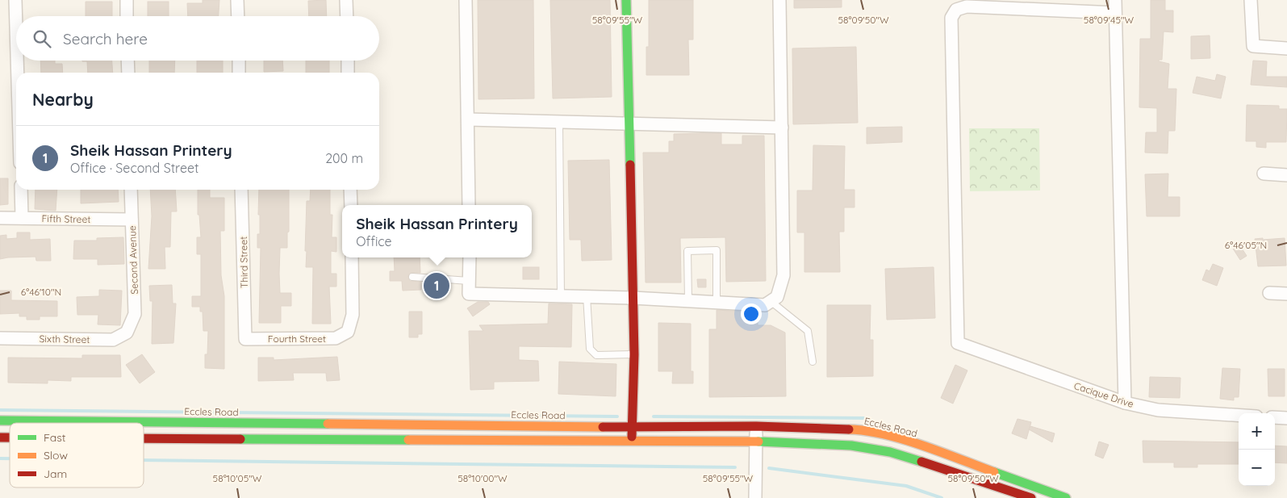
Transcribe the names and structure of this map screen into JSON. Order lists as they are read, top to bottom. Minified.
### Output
{"streets":{"street":["Fifth Street","Second Avenue","Third Street","Fourth Street","Sixth Street","Cacique Drive","Eccles Road"]},"crossings":[["Fifth Street","Second Avenue"],["Second Avenue","Sixth Street"],["Third Street","Fourth Street"]],"legend":["Fast","Slow","Jam"],"page":{"search":"Search here","heading":"Nearby","list":[{"mark":"1","name":"Sheik Hassan Printery","note":"Office · Second Street","value":"200 m"}],"popup":["Sheik Hassan Printery","Office"],"pins":"1","map_buttons":["+","−"]},"coordinates":["58°09'55\"W","58°09'50\"W","58°09'45\"W","6°46'05\"N","6°46'10\"N","58°10'05\"W","58°10'00\"W"]}
